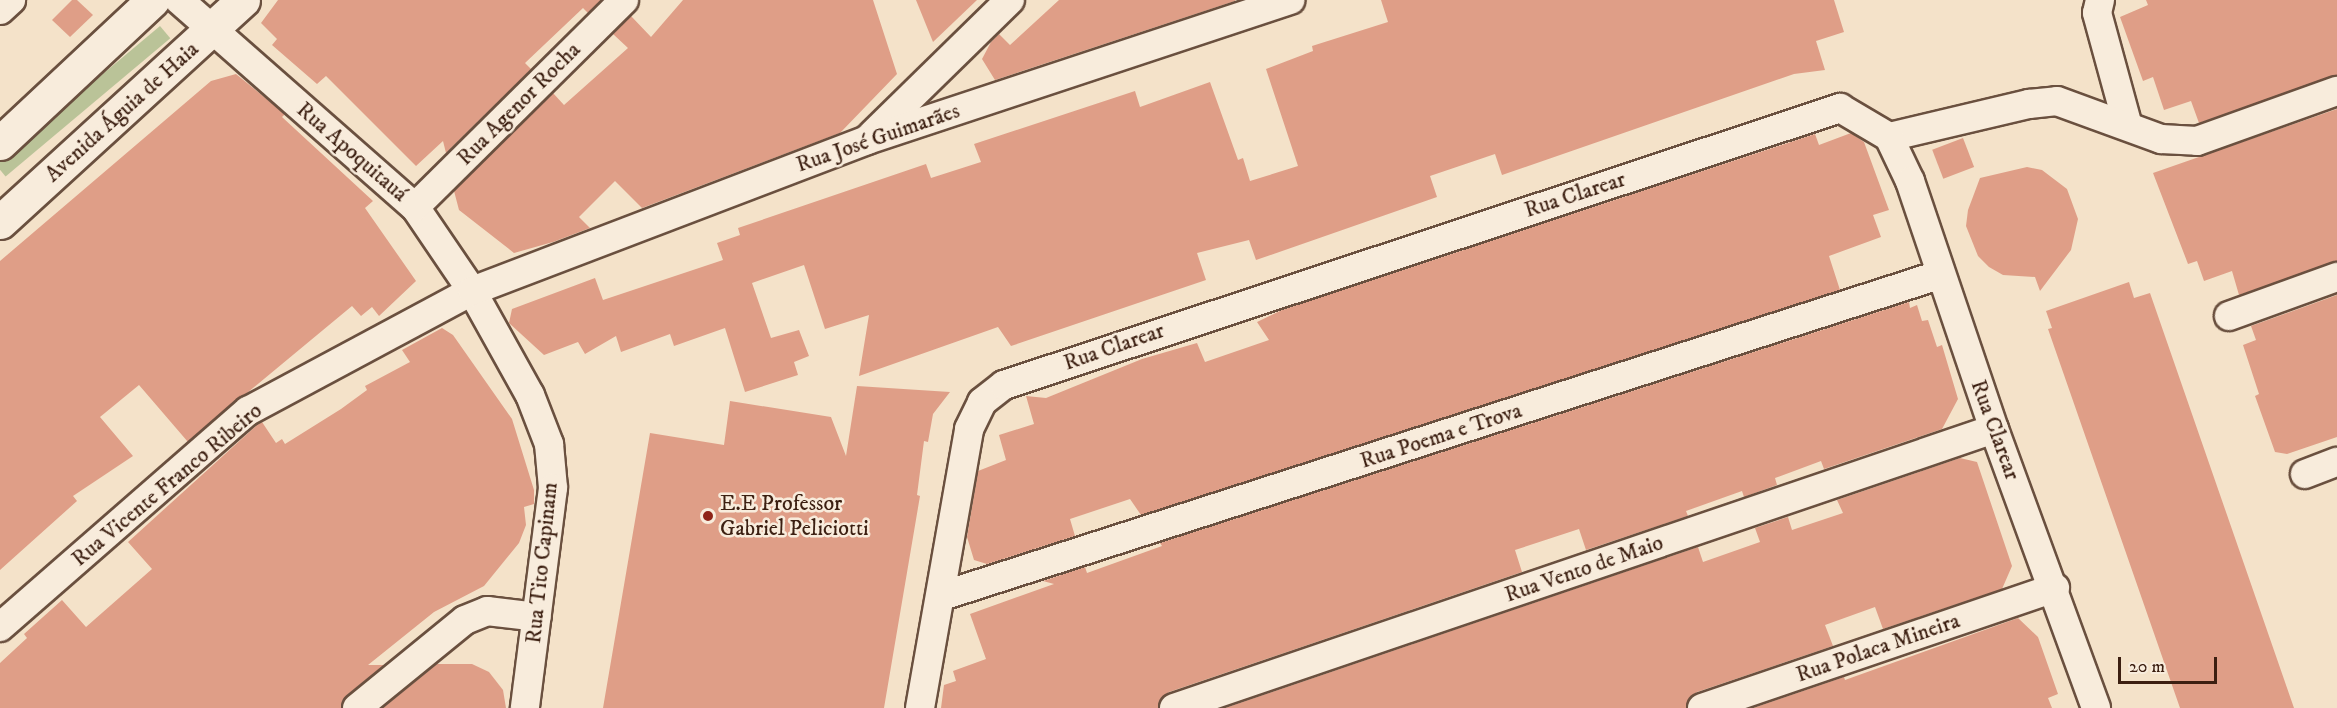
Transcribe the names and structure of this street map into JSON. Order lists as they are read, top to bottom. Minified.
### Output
{"streets":{"main road":["Avenida Águia de Haia"],"street":["Rua Agenor Rocha","Rua José Guimarães","Rua Apoquitauá","Rua Clarear","Rua Poema e Trova","Rua Vicente Franco Ribeiro","Rua Tito Capinam","Rua Vento de Maio","Rua Polaca Mineira"]},"crossings":[["Rua Agenor Rocha","Rua Apoquitauá"],["Avenida Águia de Haia","Rua Apoquitauá"],["Rua José Guimarães","Rua Apoquitauá"],["Rua José Guimarães","Rua Vicente Franco Ribeiro"],["Rua José Guimarães","Rua Tito Capinam"],["Rua Apoquitauá","Rua Vicente Franco Ribeiro"],["Rua Apoquitauá","Rua Tito Capinam"],["Rua Clarear","Rua Poema e Trova"],["Rua Clarear","Rua Vento de Maio"],["Rua Clarear","Rua Polaca Mineira"],["Rua Vicente Franco Ribeiro","Rua Tito Capinam"]],"places":["E.E Professor Gabriel Peliciotti"],"scale_bar":"20 m"}
